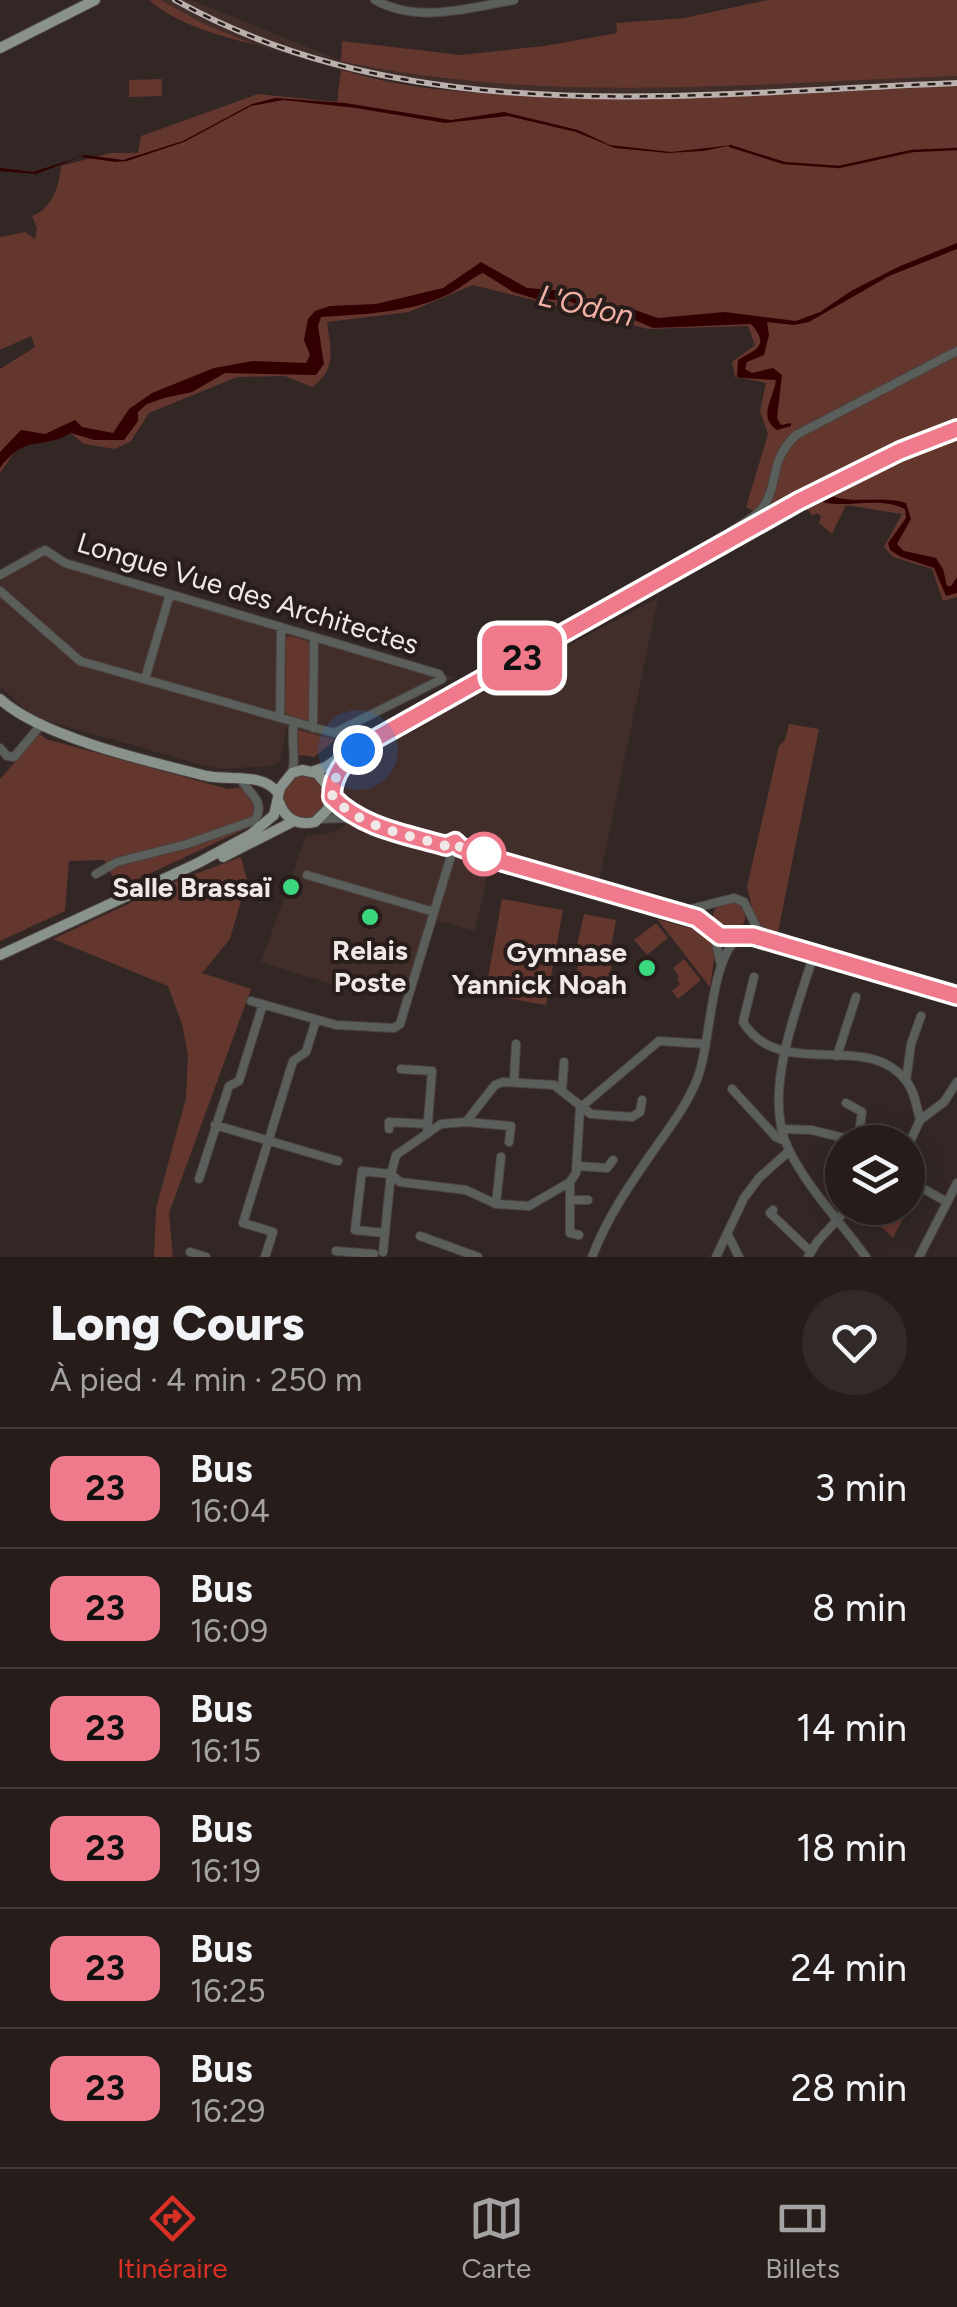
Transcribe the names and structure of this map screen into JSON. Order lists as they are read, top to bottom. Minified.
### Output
{"streets":{"street":["Longue Vue des Architectes"]},"water":["L'Odon"],"places":["Salle Brassaï","Relais Poste","Gymnase Yannick Noah"],"lines":["bus line 23"],"page":{"on_map":"23","heading":["Long Cours","À pied · 4 min · 250 m"],"list":[{"mark":"23","name":"Bus","note":"16:04","value":"3 min"},{"mark":"23","name":"Bus","note":"16:09","value":"8 min"},{"mark":"23","name":"Bus","note":"16:15","value":"14 min"},{"mark":"23","name":"Bus","note":"16:19","value":"18 min"},{"mark":"23","name":"Bus","note":"16:25","value":"24 min"},{"mark":"23","name":"Bus","note":"16:29","value":"28 min"}],"tabs":["Itinéraire","Carte","Billets"]}}
